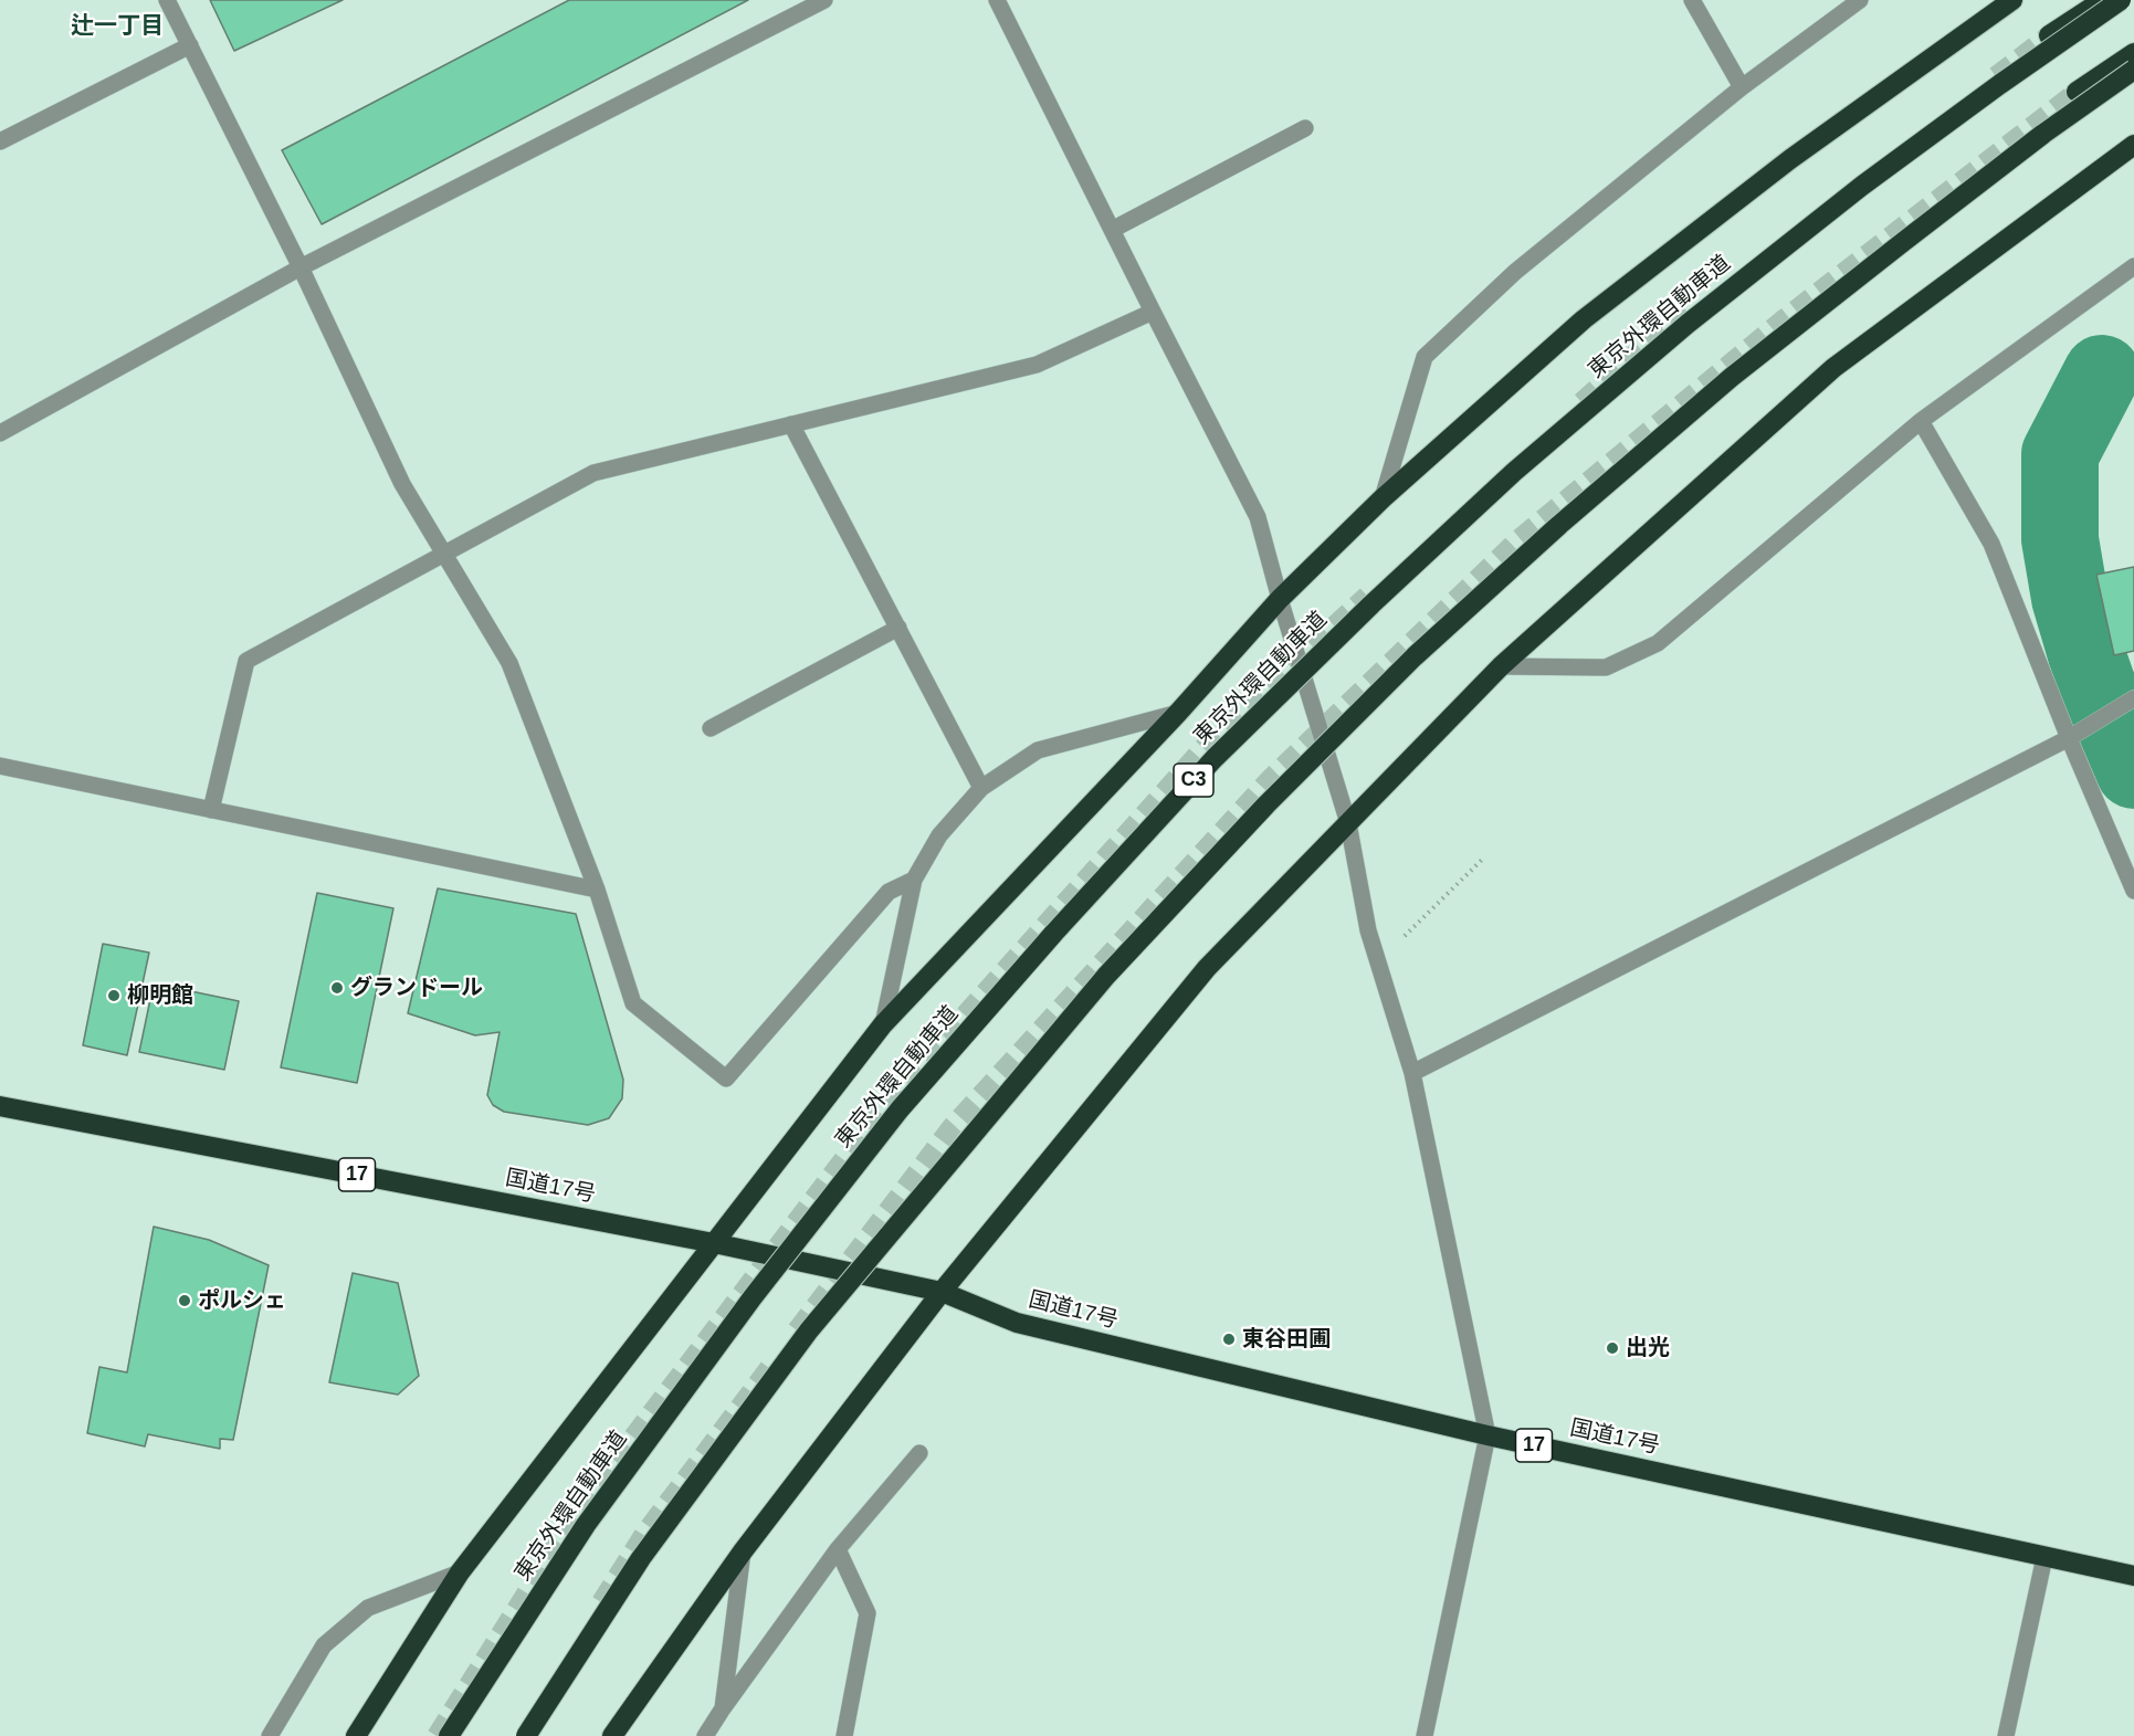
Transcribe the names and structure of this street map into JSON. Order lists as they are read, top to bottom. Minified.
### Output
{"streets":{"highway":["東京外環自動車道","C3","17","国道17号"]},"districts":["辻一丁目"],"places":["グランドール","柳明館","ポルシェ","東谷田圃","出光"]}
